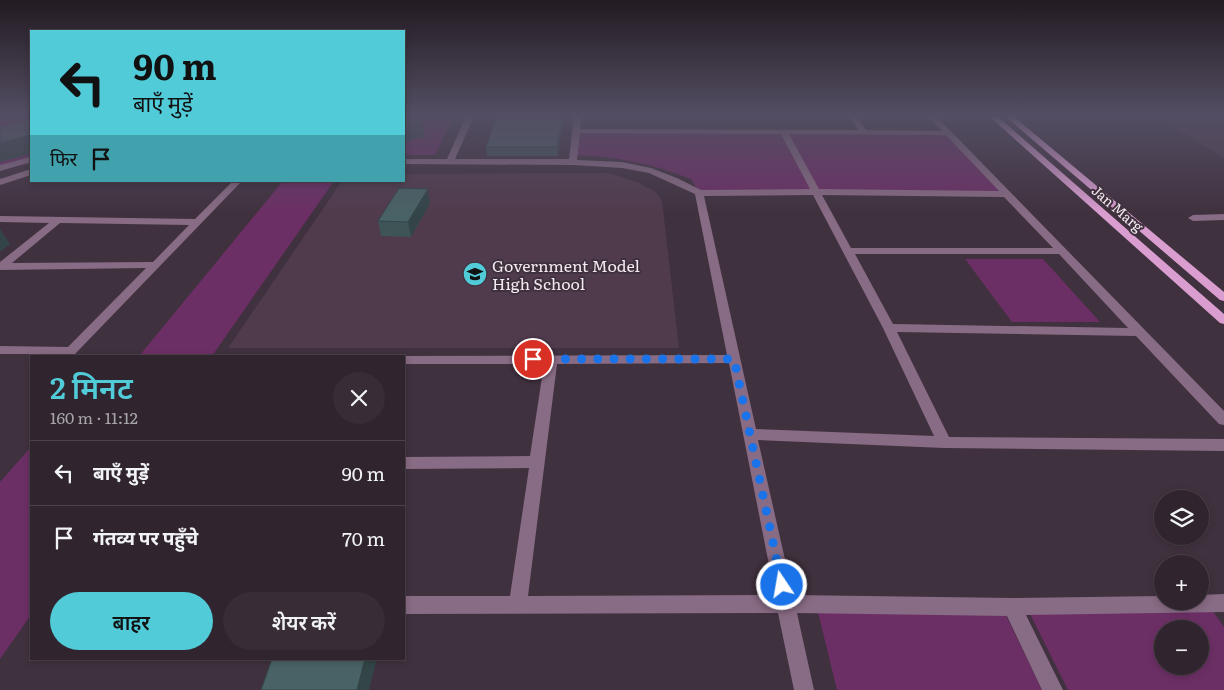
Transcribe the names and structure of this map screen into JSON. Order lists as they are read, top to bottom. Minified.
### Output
{"streets":{"main road":["Jan Marg"]},"places":{"school or university":["Government Model High School"]},"page":{"turn":["90 m","बाएँ मुड़ें"],"then":"फिर","heading":["2 मिनट","160 m · 11:12"],"list":[{"name":"बाएँ मुड़ें","value":"90 m"},{"name":"गंतव्य पर पहुँचे","value":"70 m"}],"map_buttons":["+","−"],"buttons":["बाहर","शेयर करें"]}}
